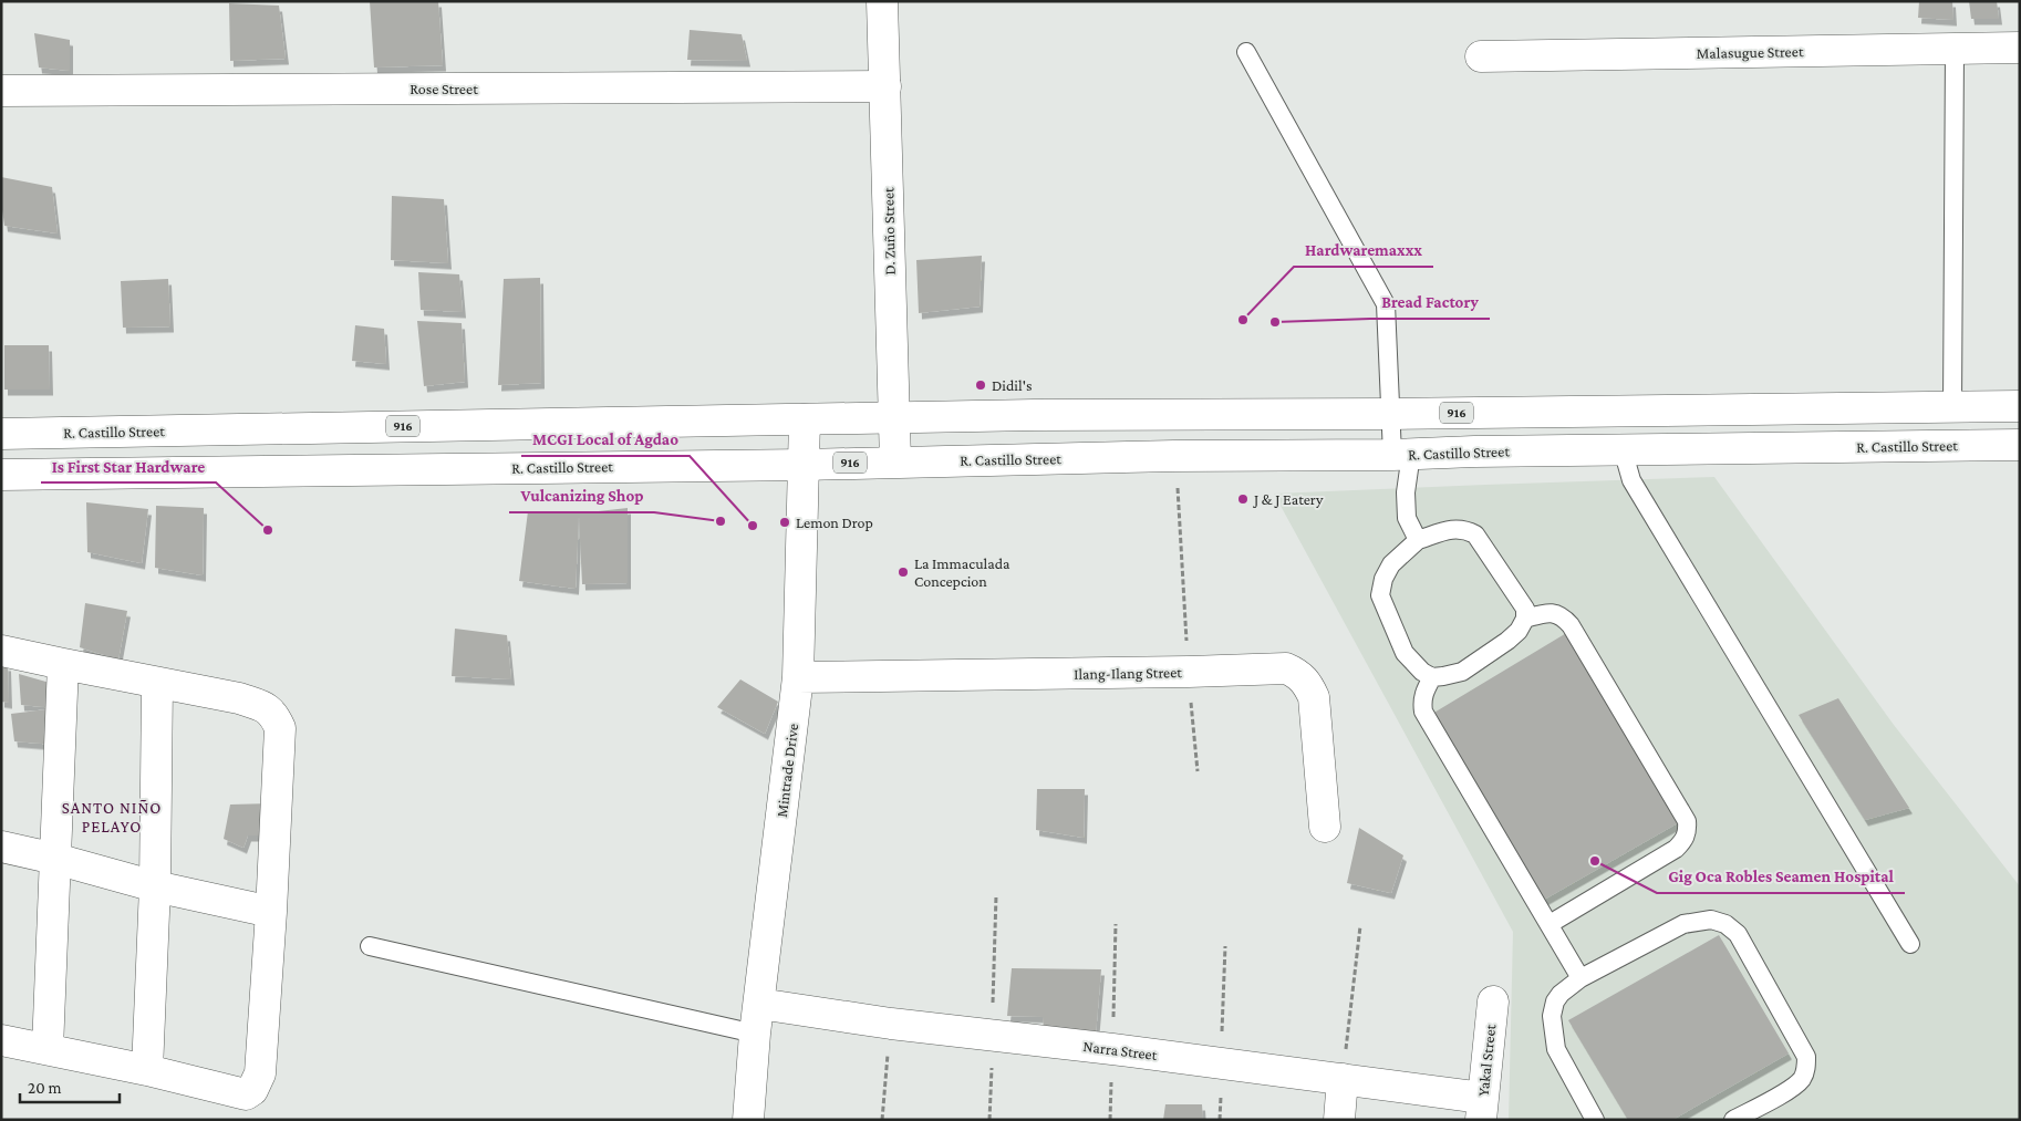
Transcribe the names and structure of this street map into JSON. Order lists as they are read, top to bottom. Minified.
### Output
{"streets":{"street":["Malasugue Street","Rose Street","D. Zuño Street","916","R. Castillo Street","Ilang-Ilang Street","Mintrade Drive","Narra Street","Yakal Street"]},"crossings":[["Rose Street","D. Zuño Street"],["D. Zuño Street","R. Castillo Street"],["R. Castillo Street","Mintrade Drive"],["Ilang-Ilang Street","Mintrade Drive"],["Mintrade Drive","Narra Street"],["Narra Street","Yakal Street"]],"districts":["SANTO NIÑO PELAYO"],"places":["Hardwaremaxxx","Bread Factory","Didil's","J & J Eatery","Vulcanizing Shop","Lemon Drop","MCGI Local of Agdao","Is First Star Hardware","La Immaculada Concepcion","Gig Oca Robles Seamen Hospital"],"scale_bar":"20 m"}
